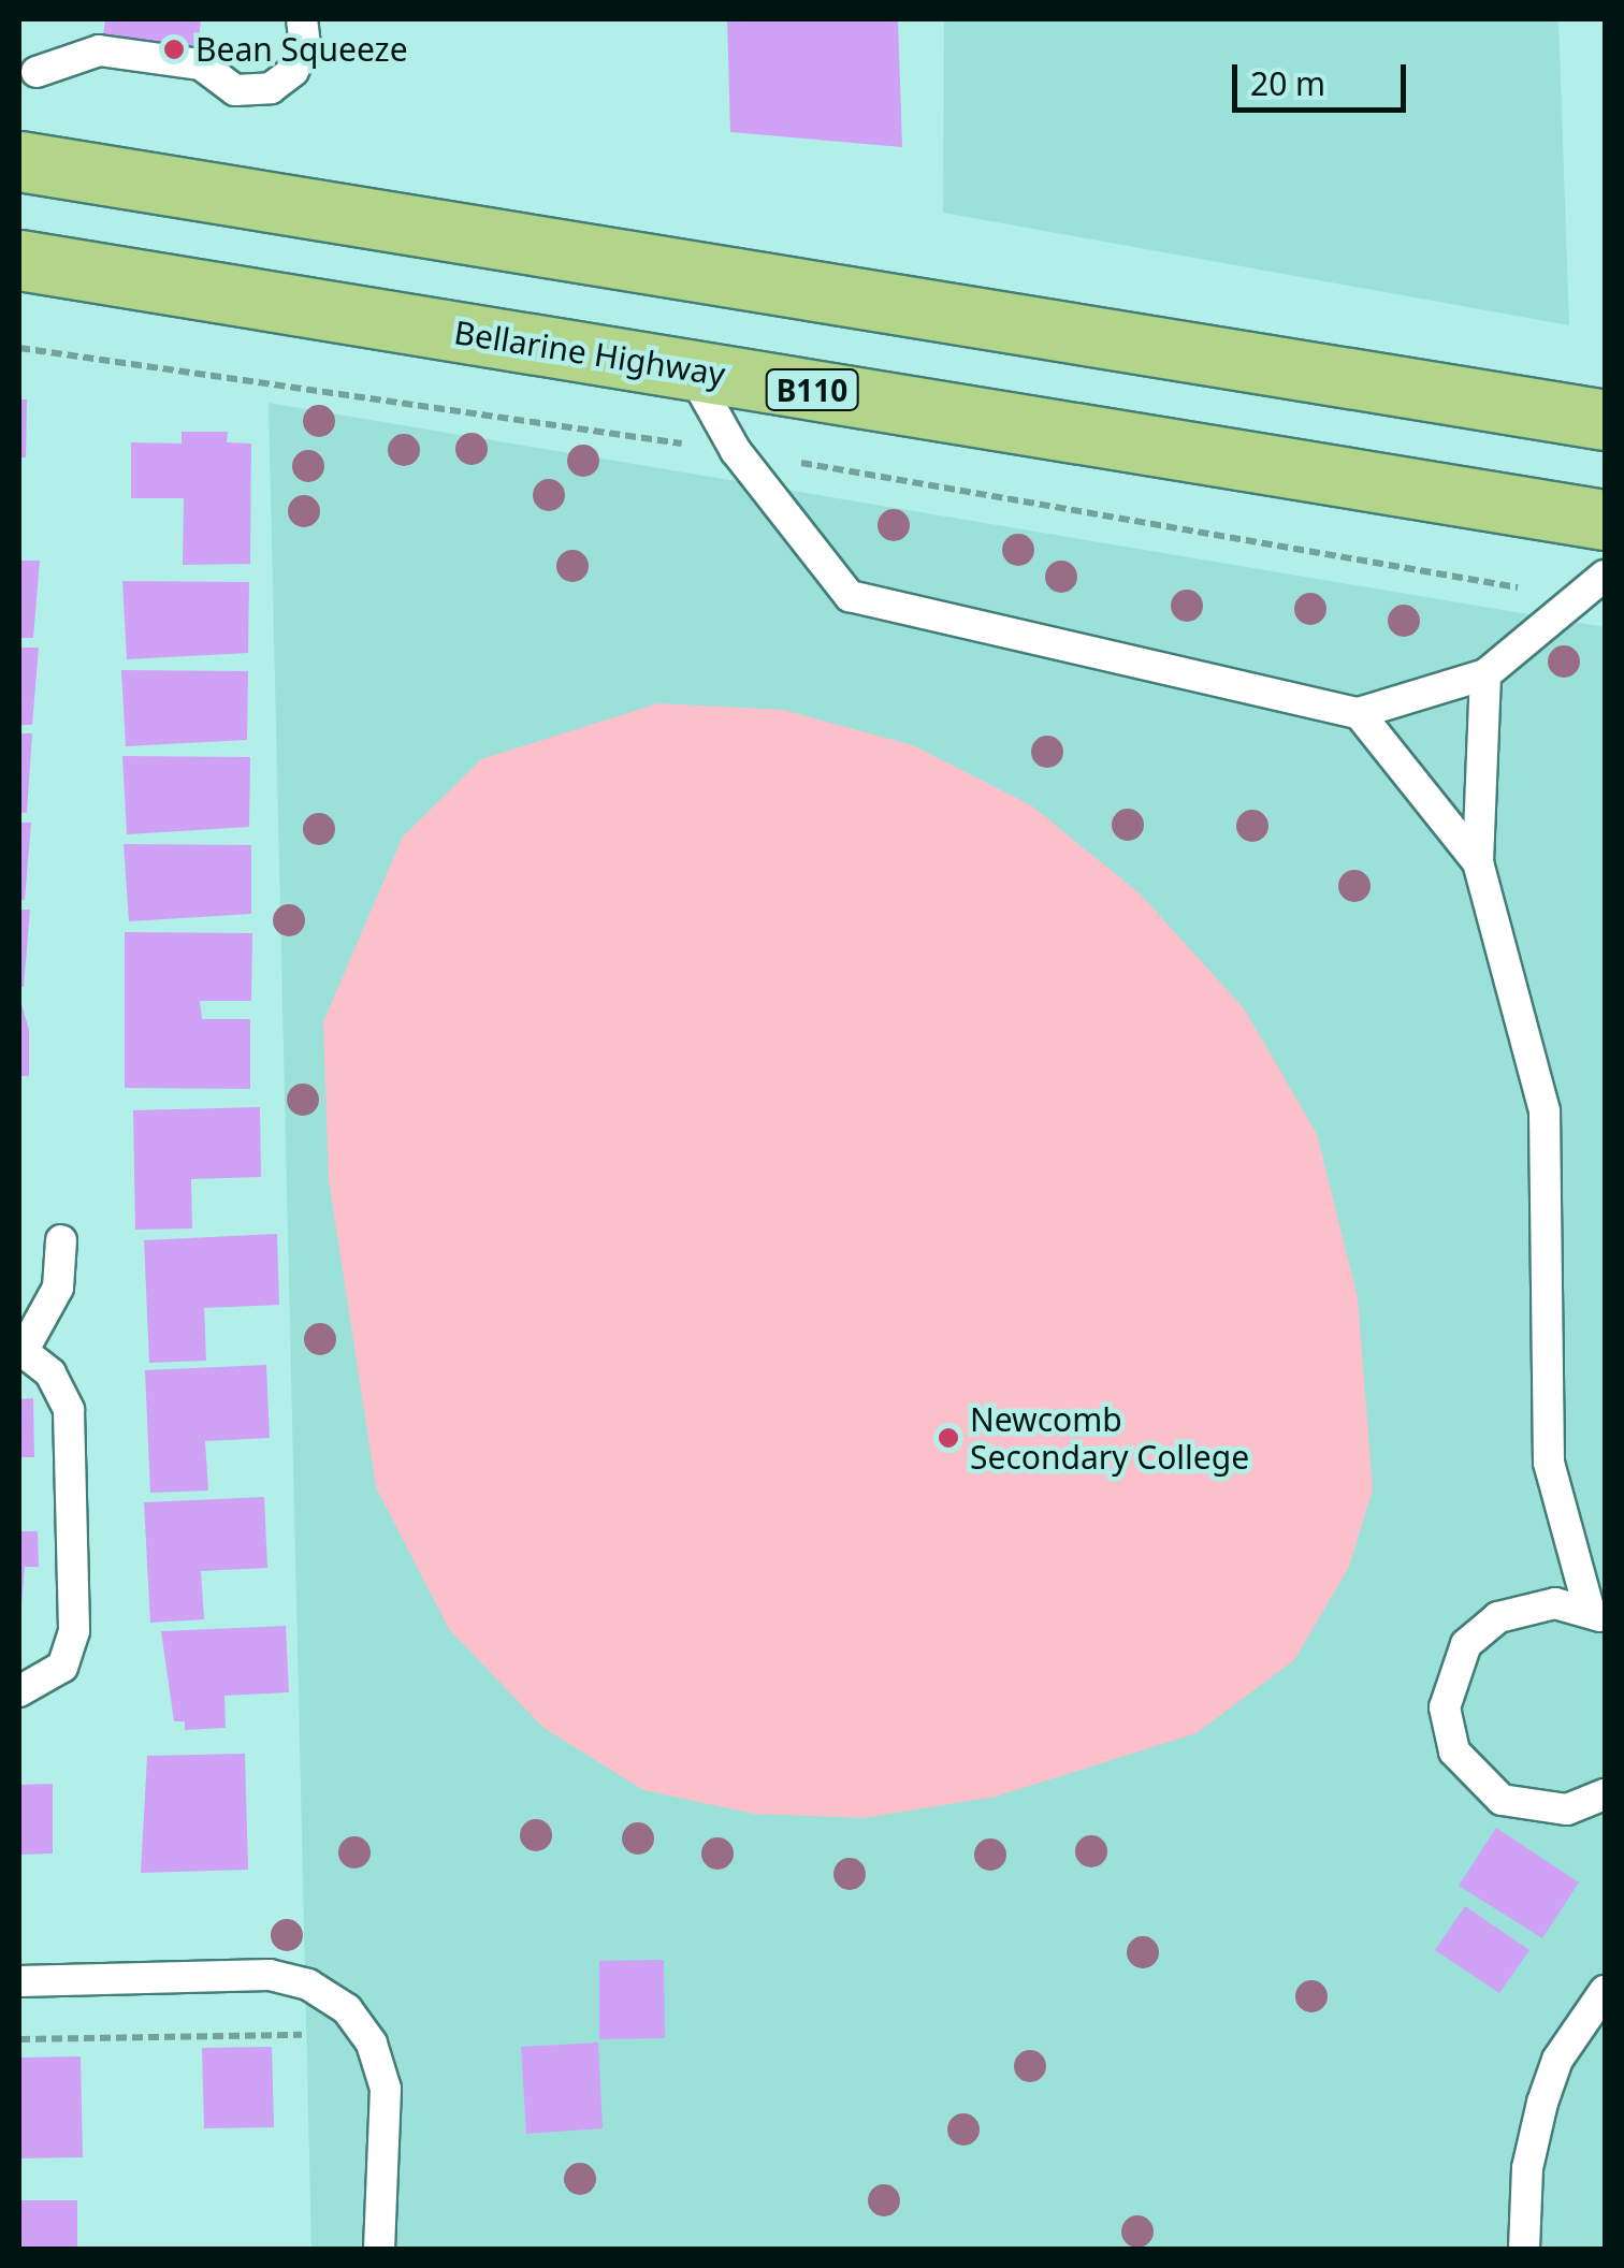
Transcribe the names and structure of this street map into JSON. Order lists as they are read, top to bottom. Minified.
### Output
{"streets":{"highway":["Bellarine Highway","B110"]},"places":["Bean Squeeze","Newcomb Secondary College"],"scale_bar":"20 m"}
